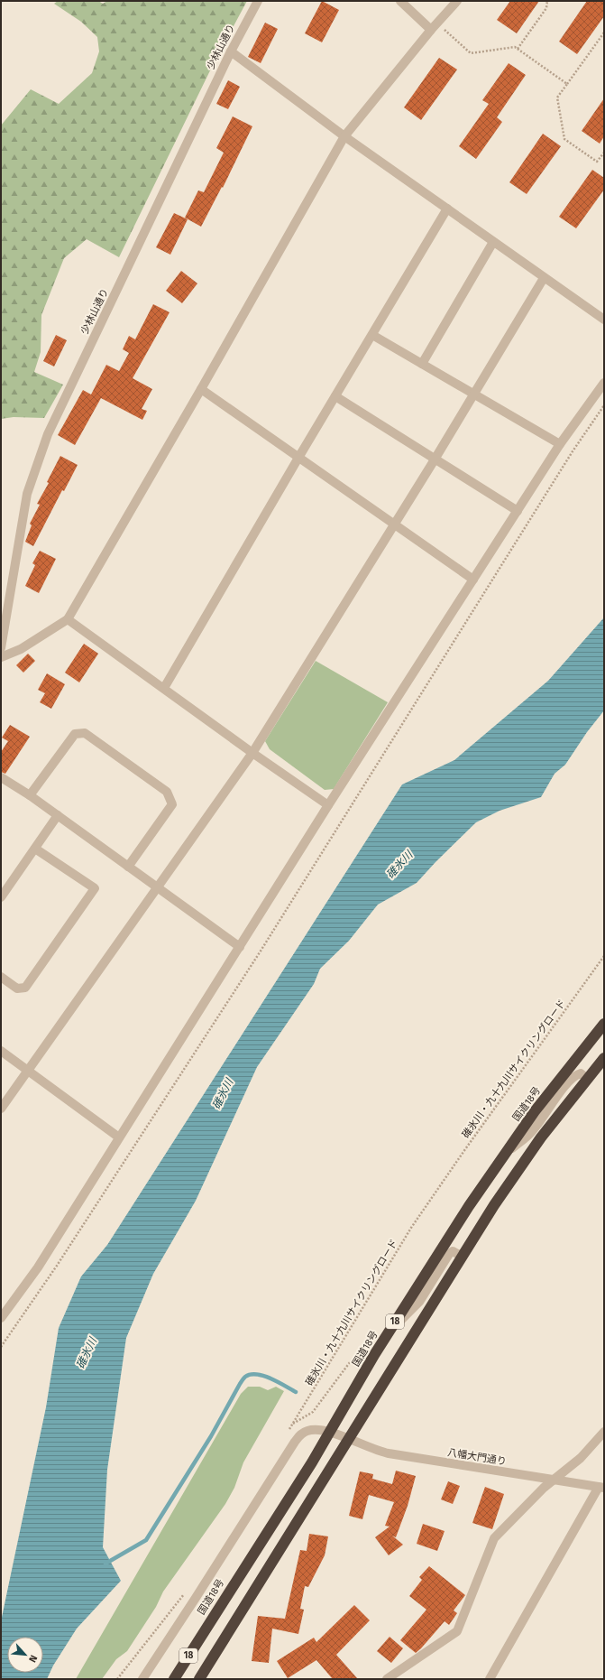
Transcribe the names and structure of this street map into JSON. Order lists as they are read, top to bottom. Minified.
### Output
{"streets":{"highway":["国道18号","18"],"street":["少林山通り","八幡大門通り"],"path":["碓氷川・九十九川サイクリングロード"]},"crossings":[["国道18号","八幡大門通り"],["18","八幡大門通り"]],"water":["碓氷川"],"north":"bottom right"}
